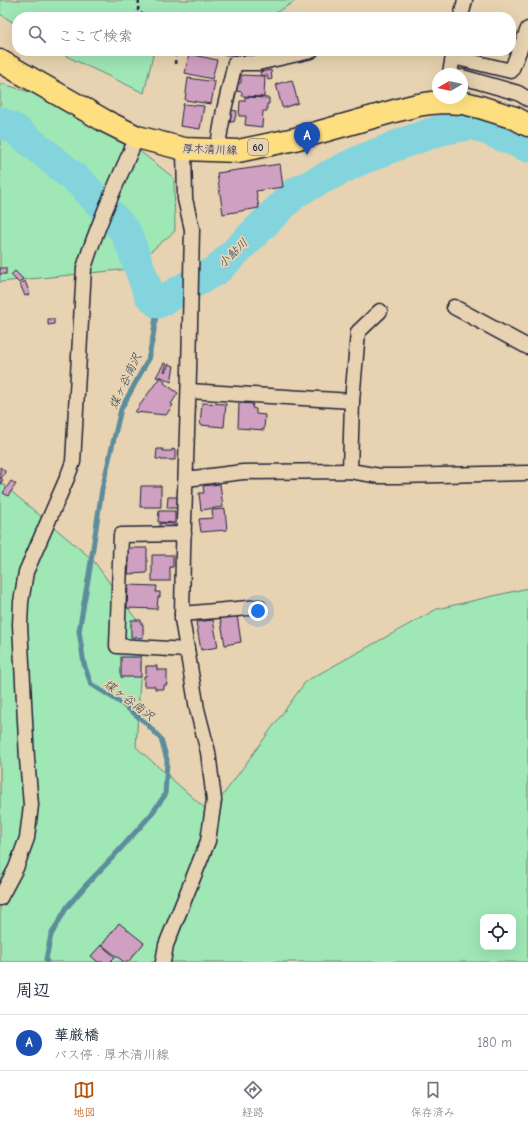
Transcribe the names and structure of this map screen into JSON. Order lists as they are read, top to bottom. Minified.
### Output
{"streets":{"main road":["60","厚木清川線"]},"water":["小鮎川","煤ヶ谷南沢"],"north":"left","page":{"search":"ここで検索","pins":"A","heading":"周辺","list":[{"mark":"A","name":"華厳橋","note":"バス停 · 厚木清川線","value":"180 m"}],"nav":["地図","経路","保存済み"]}}
